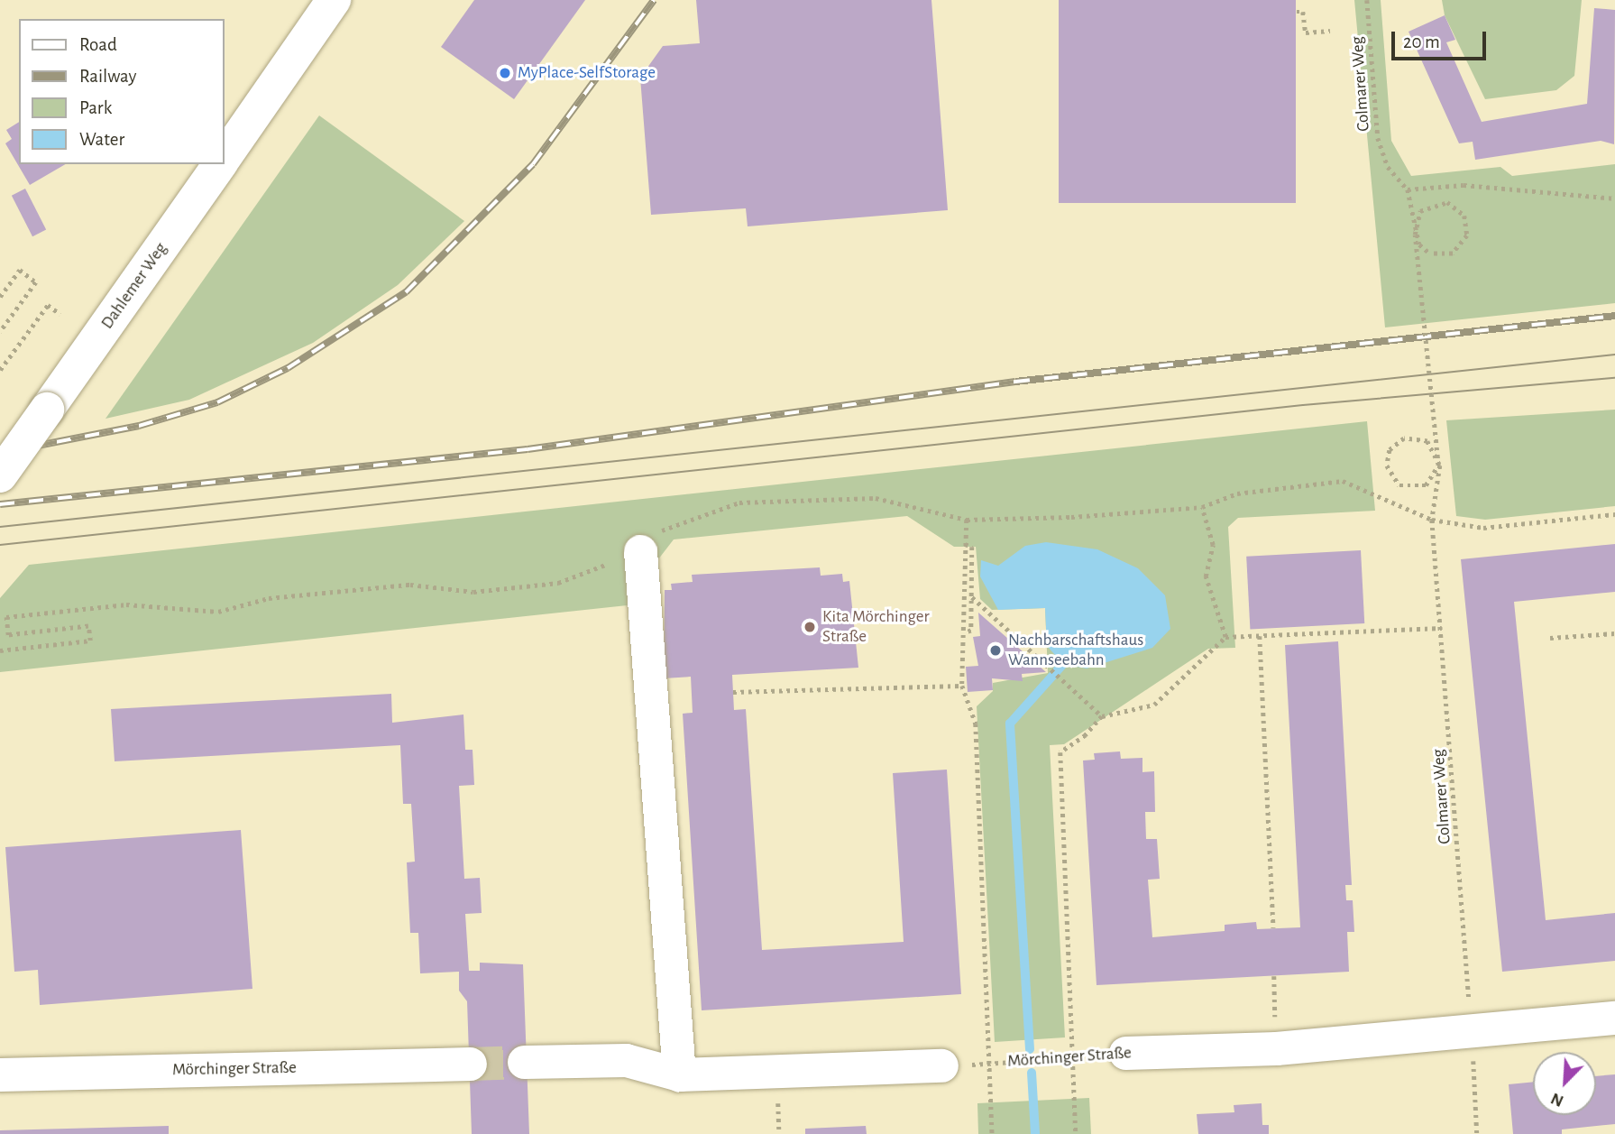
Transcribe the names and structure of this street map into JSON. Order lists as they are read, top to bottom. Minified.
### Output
{"streets":{"main road":["Dahlemer Weg"],"street":["Mörchinger Straße"],"path":["Colmarer Weg"]},"crossings":[["Colmarer Weg","Mörchinger Straße"]],"places":["MyPlace-SelfStorage","Kita Mörchinger Straße","Nachbarschaftshaus Wannseebahn"],"legend":["Road","Railway","Park","Water"],"scale_bar":"20 m","north":"bottom left"}
